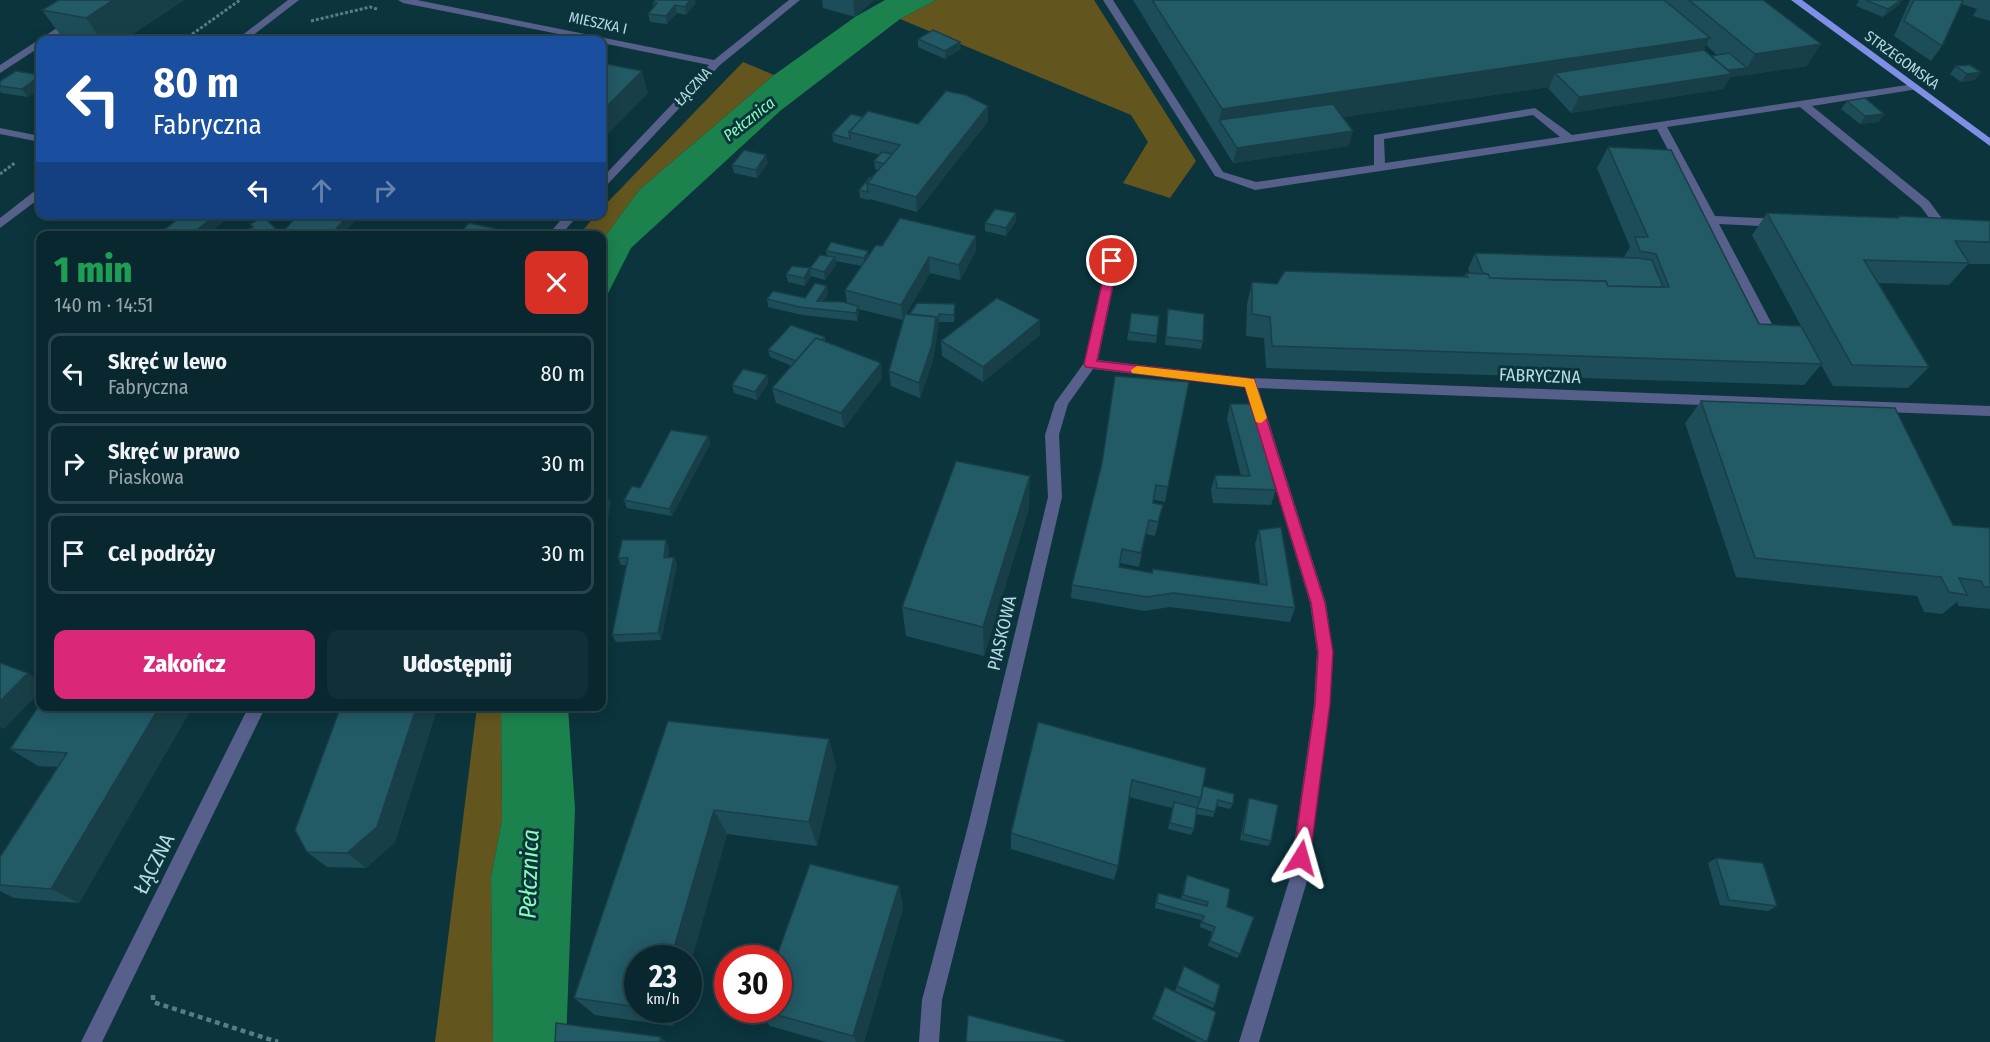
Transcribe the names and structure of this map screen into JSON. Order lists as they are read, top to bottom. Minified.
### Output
{"streets":{"main road":["STRZEGOMSKA"],"street":["MIESZKA I","ŁĄCZNA","FABRYCZNA","PIASKOWA"]},"crossings":[["MIESZKA I","ŁĄCZNA"],["FABRYCZNA","PIASKOWA"]],"water":["Pełcznica"],"page":{"turn":["80 m","Fabryczna"],"heading":["1 min","140 m · 14:51"],"list":[{"name":"Skręć w lewo","note":"Fabryczna","value":"80 m"},{"name":"Skręć w prawo","note":"Piaskowa","value":"30 m"},{"name":"Cel podróży","value":"30 m"}],"buttons":["Zakończ","Udostępnij"],"speed":"23 km/h","limit":"30"}}
